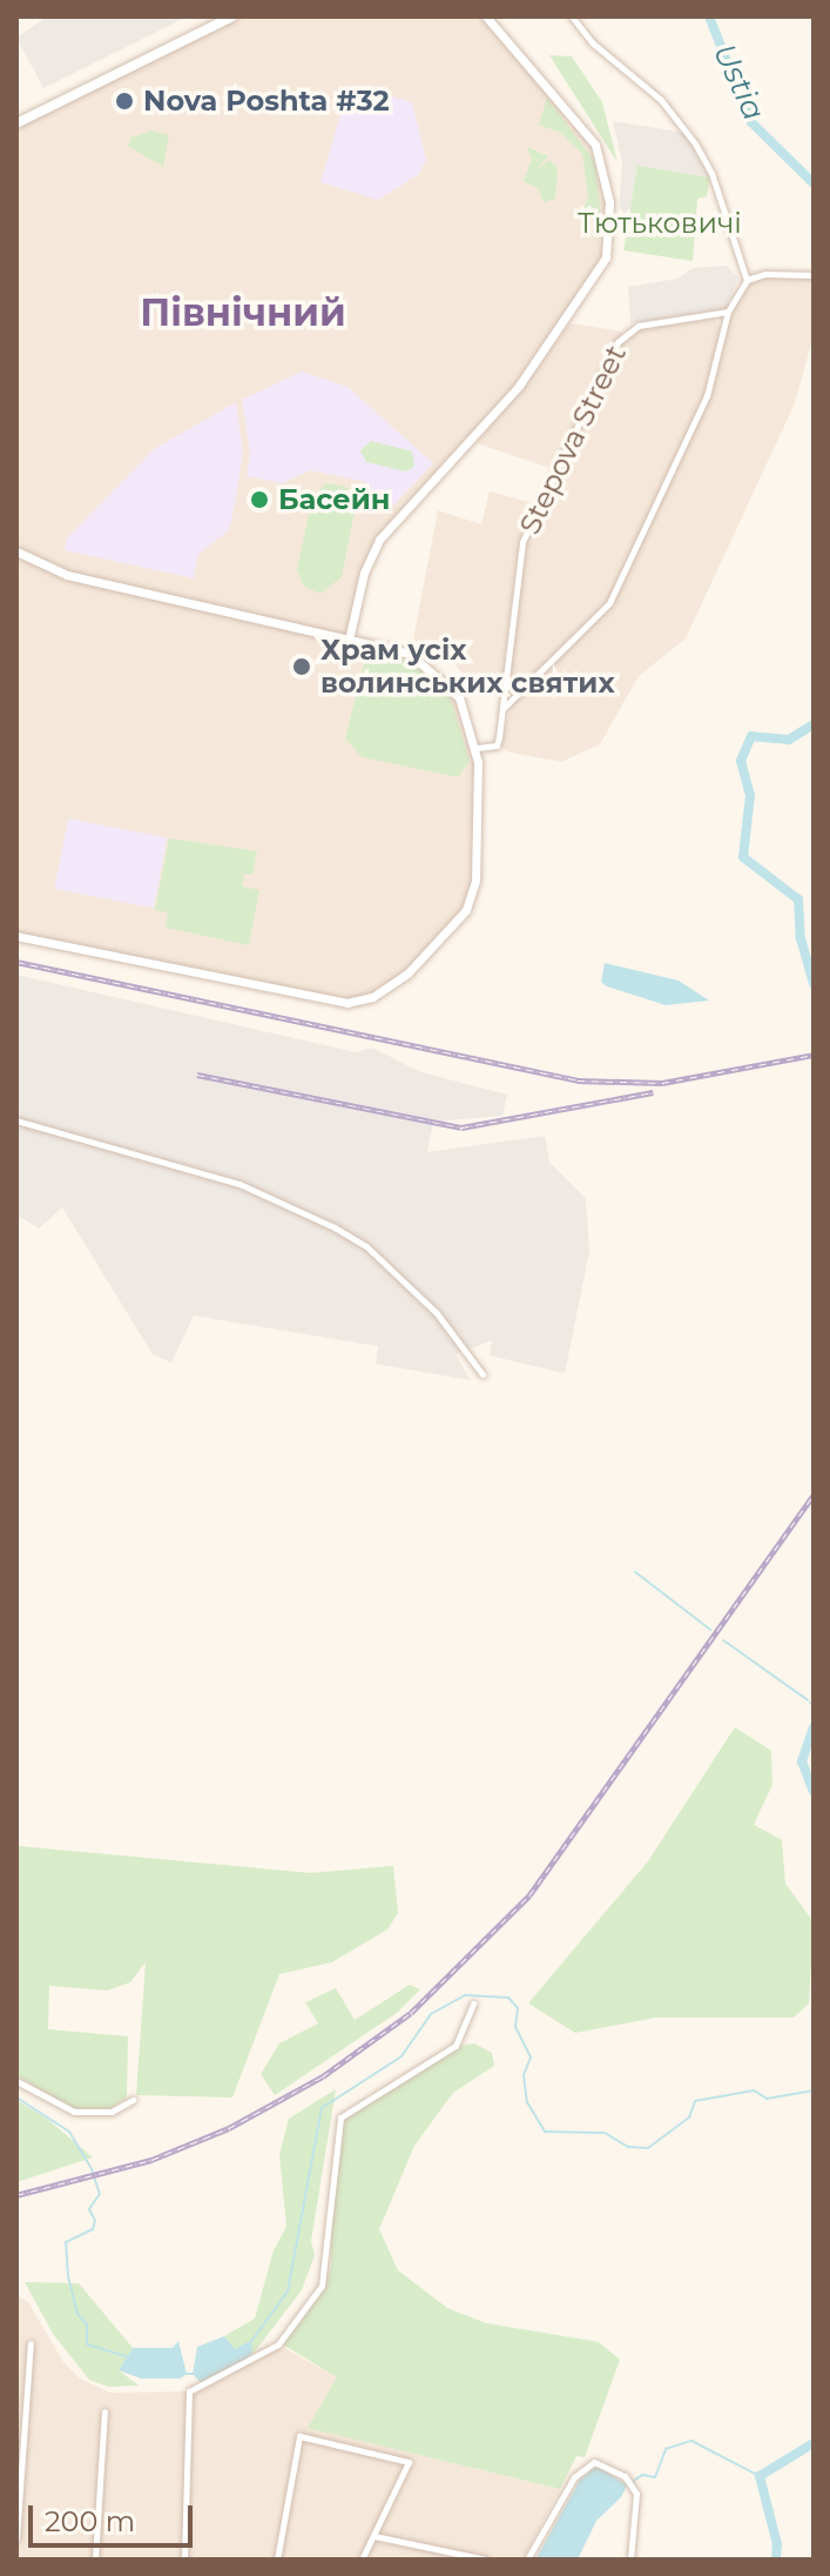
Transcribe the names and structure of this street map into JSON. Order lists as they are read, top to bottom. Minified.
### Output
{"streets":{"street":["Stepova Street"]},"districts":["Північний"],"water":["Ustia"],"parks":["Тютьковичі"],"places":["Nova Poshta #32","Басейн","Храм усіх волинських святих"],"scale_bar":"200 m"}
